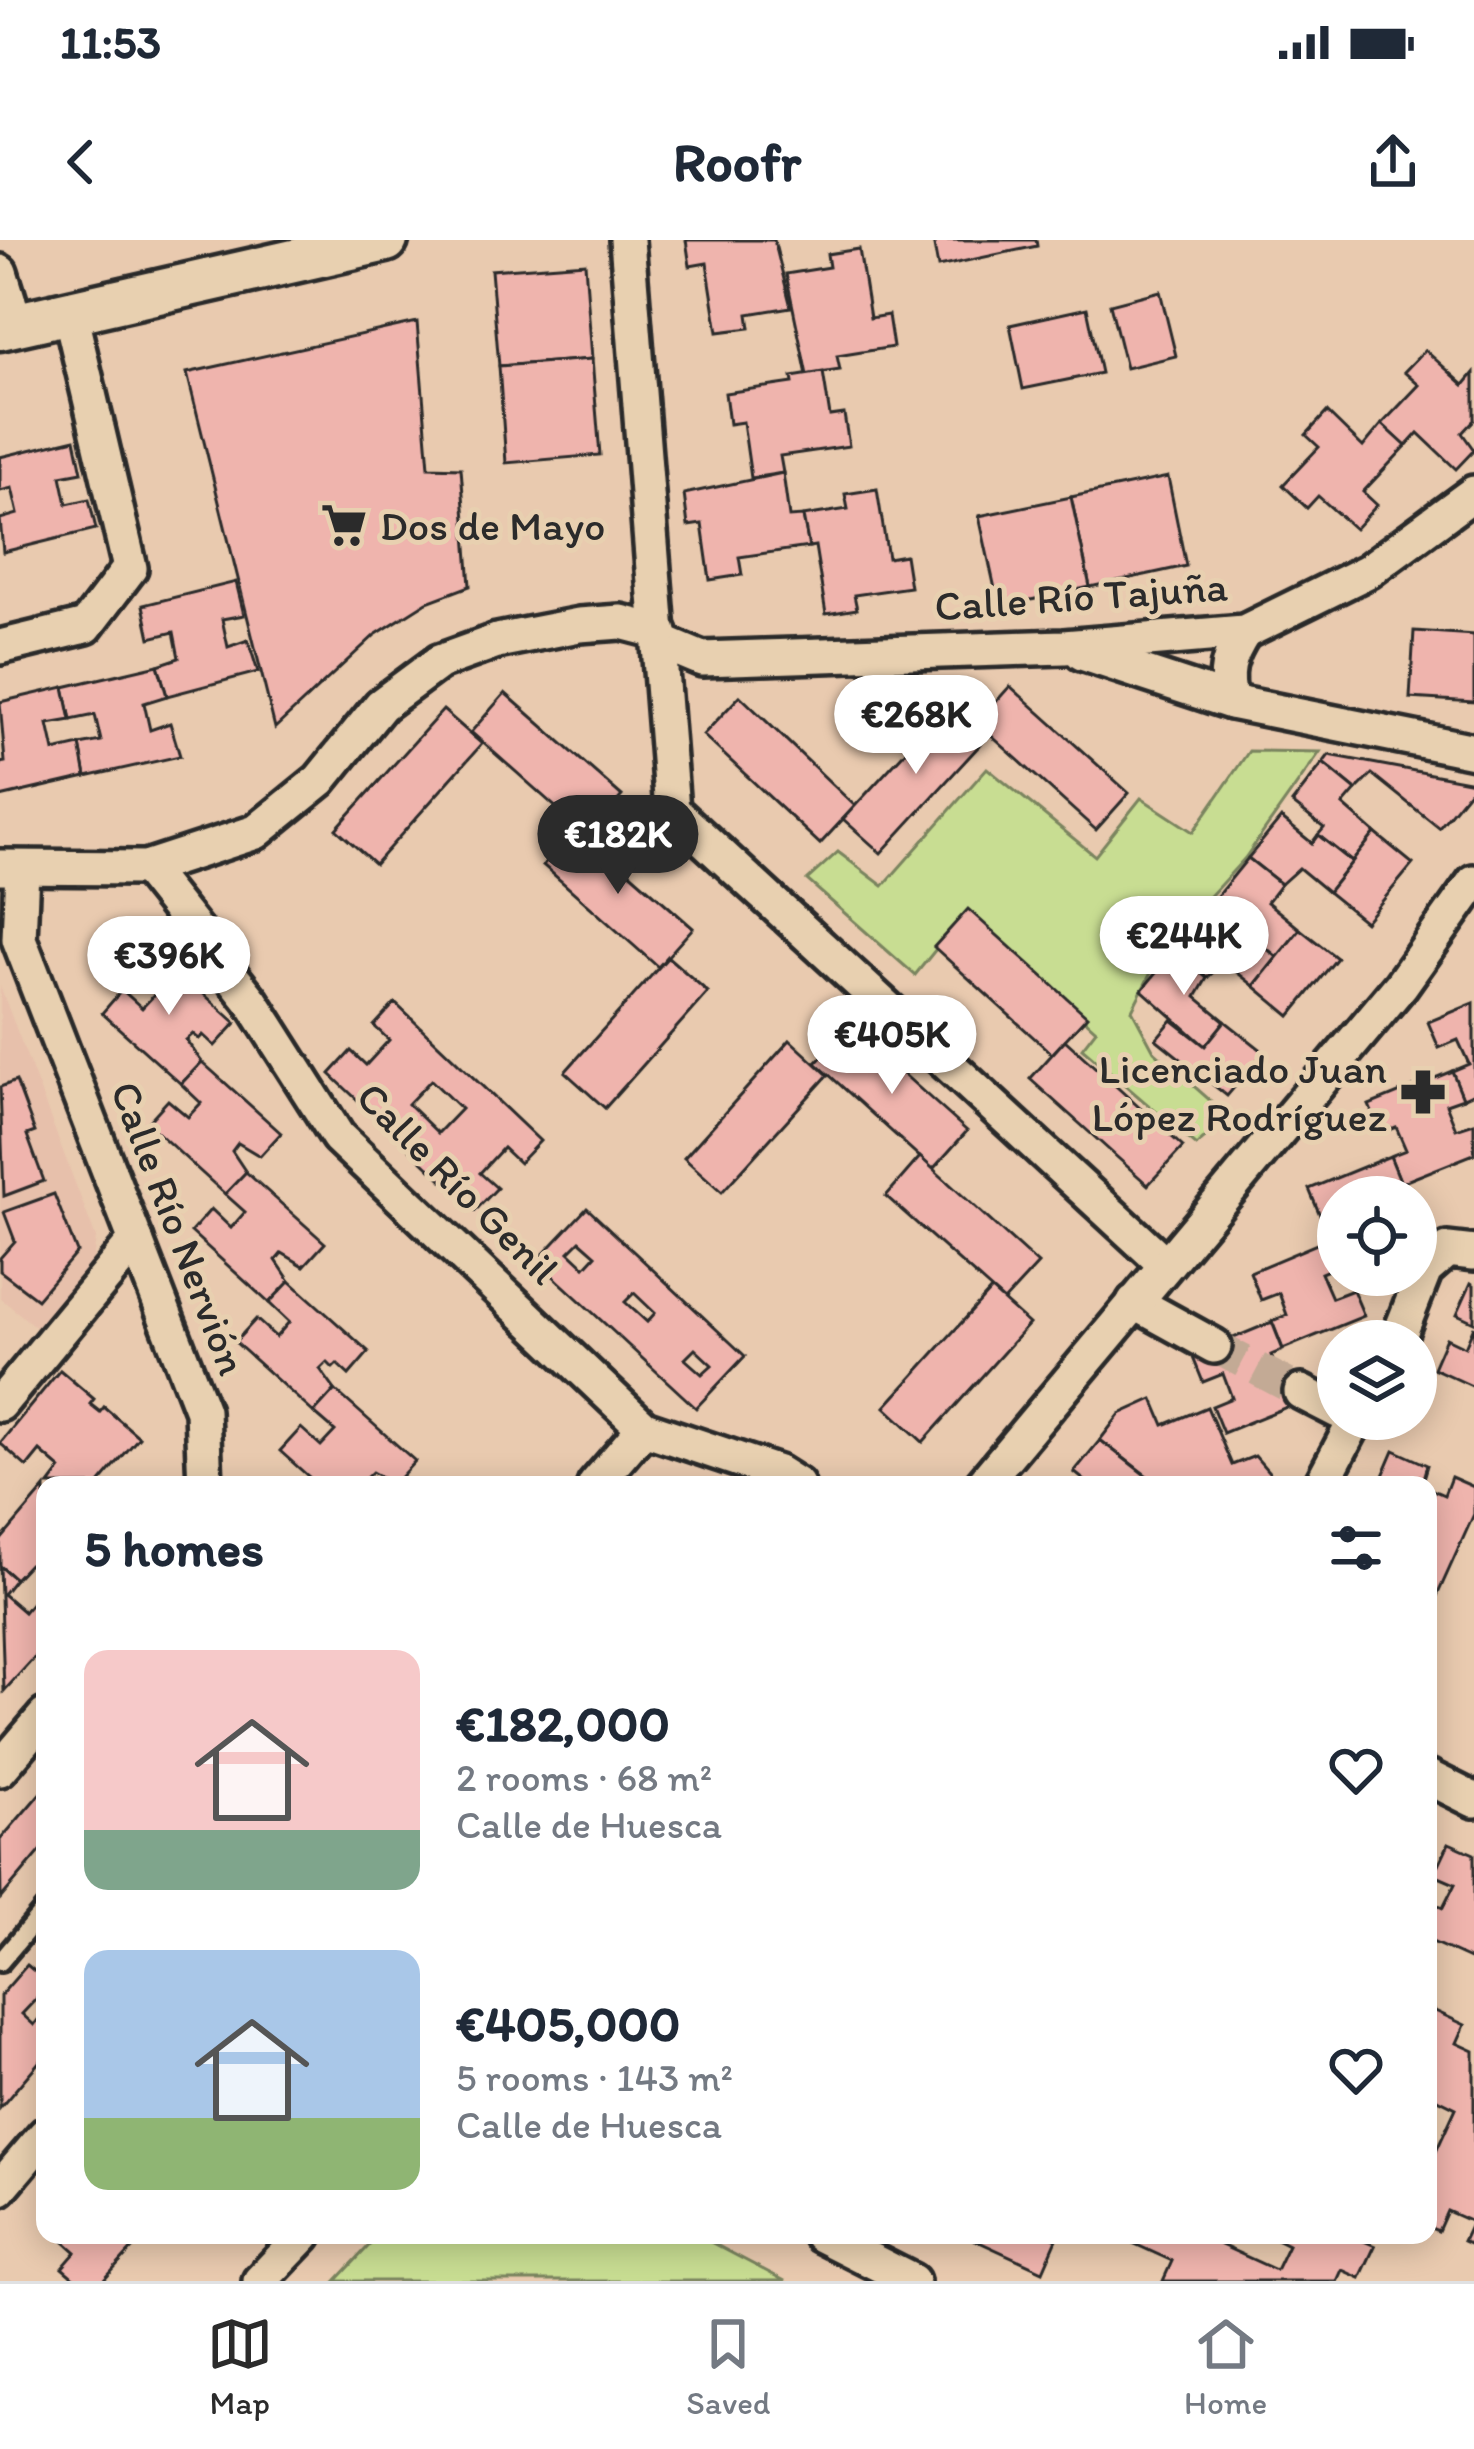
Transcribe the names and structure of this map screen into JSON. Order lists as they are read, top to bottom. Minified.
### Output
{"streets":{"street":["Calle Río Tajuña","Calle Río Genil","Calle Río Nervión"]},"crossings":[["Calle Río Tajuña","Calle Río Genil"],["Calle Río Tajuña","Calle Río Nervión"]],"places":{"supermarket":["Dos de Mayo"],"pharmacy":["Licenciado Juan López Rodríguez"]},"page":{"status":"11:53","header":"Roofr","price":["€268K","€182K","€244K","€396K","€405K"],"heading":"5 homes","list":[{"name":"€182,000","note":"2 rooms · 68 m² · Calle de Huesca"},{"name":"€405,000","note":"5 rooms · 143 m² · Calle de Huesca"}],"tabs":["Map","Saved","Home"]}}
